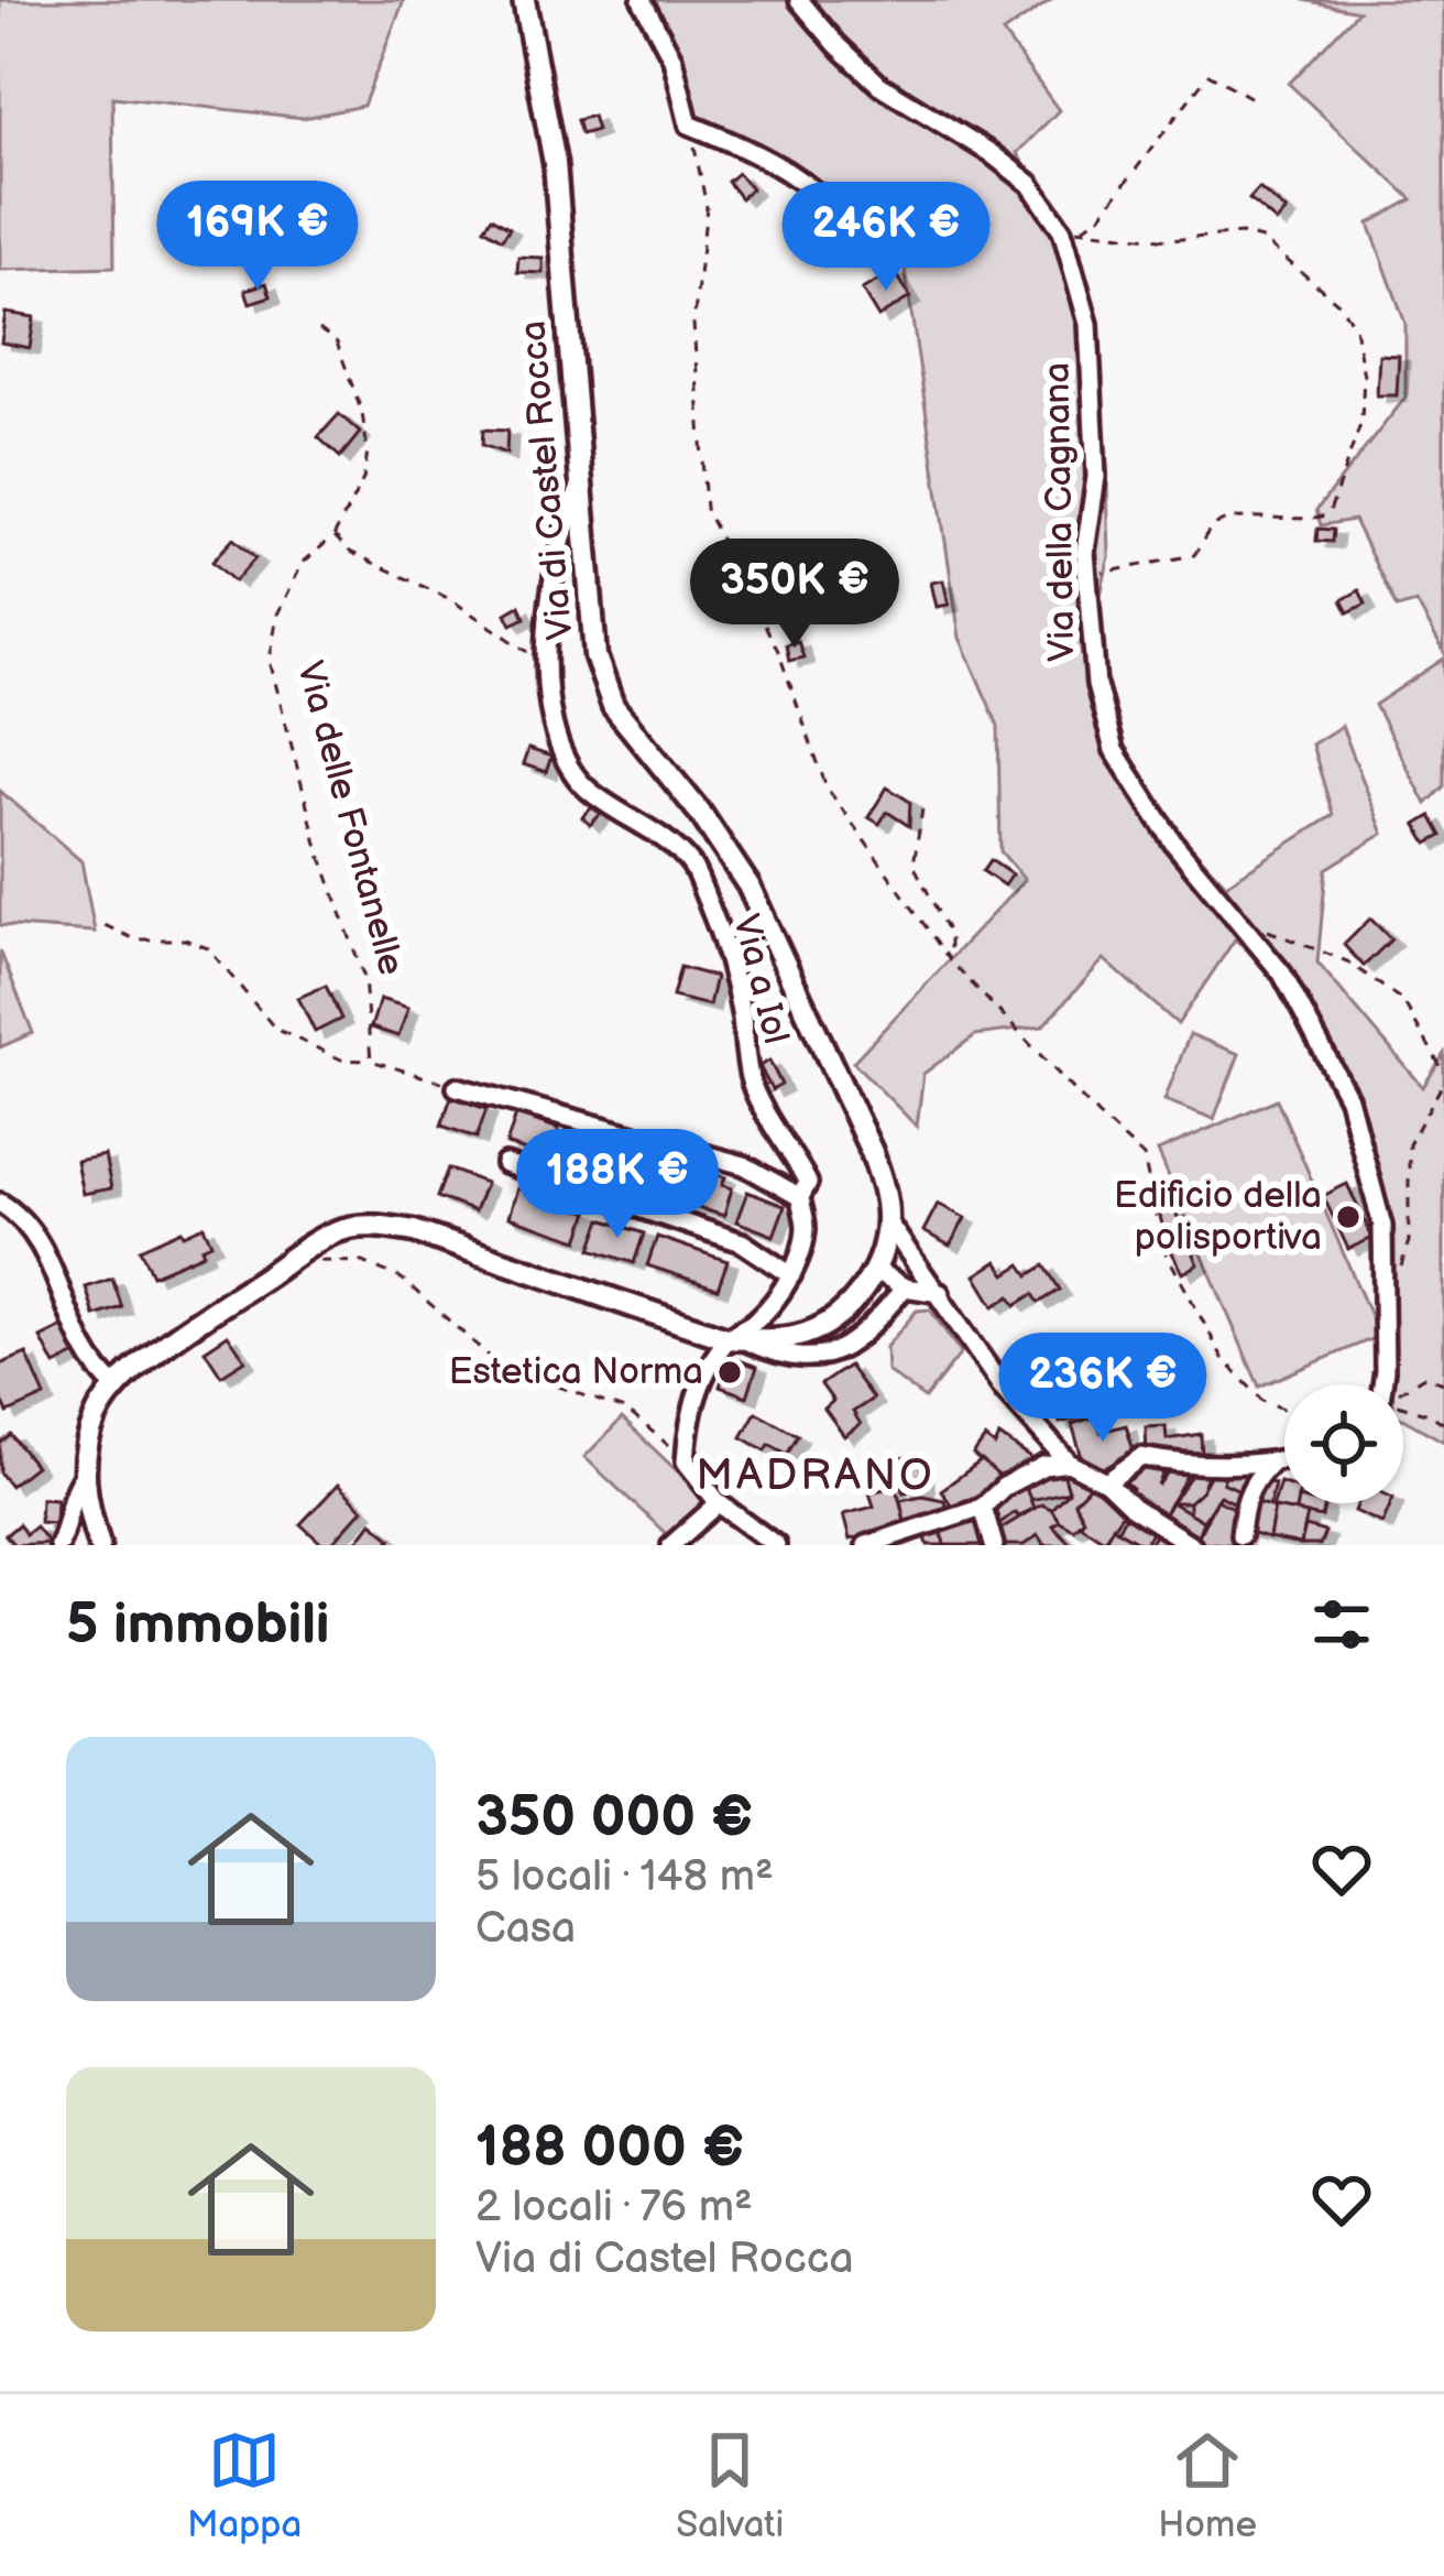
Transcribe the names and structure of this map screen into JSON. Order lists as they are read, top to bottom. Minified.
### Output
{"streets":{"main road":["Via di Castel Rocca"],"street":["Via della Cagnana","Via a Iol"],"path":["Via delle Fontanelle"]},"crossings":[["Via di Castel Rocca","Via a Iol"]],"districts":["MADRANO"],"places":["Edificio della polisportiva","Estetica Norma"],"page":{"price":["169K €","246K €","350K €","188K €","236K €"],"heading":"5 immobili","list":[{"name":"350 000 €","note":"5 locali · 148 m² · Casa"},{"name":"188 000 €","note":"2 locali · 76 m² · Via di Castel Rocca"}],"tabs":["Mappa","Salvati","Home"]}}
